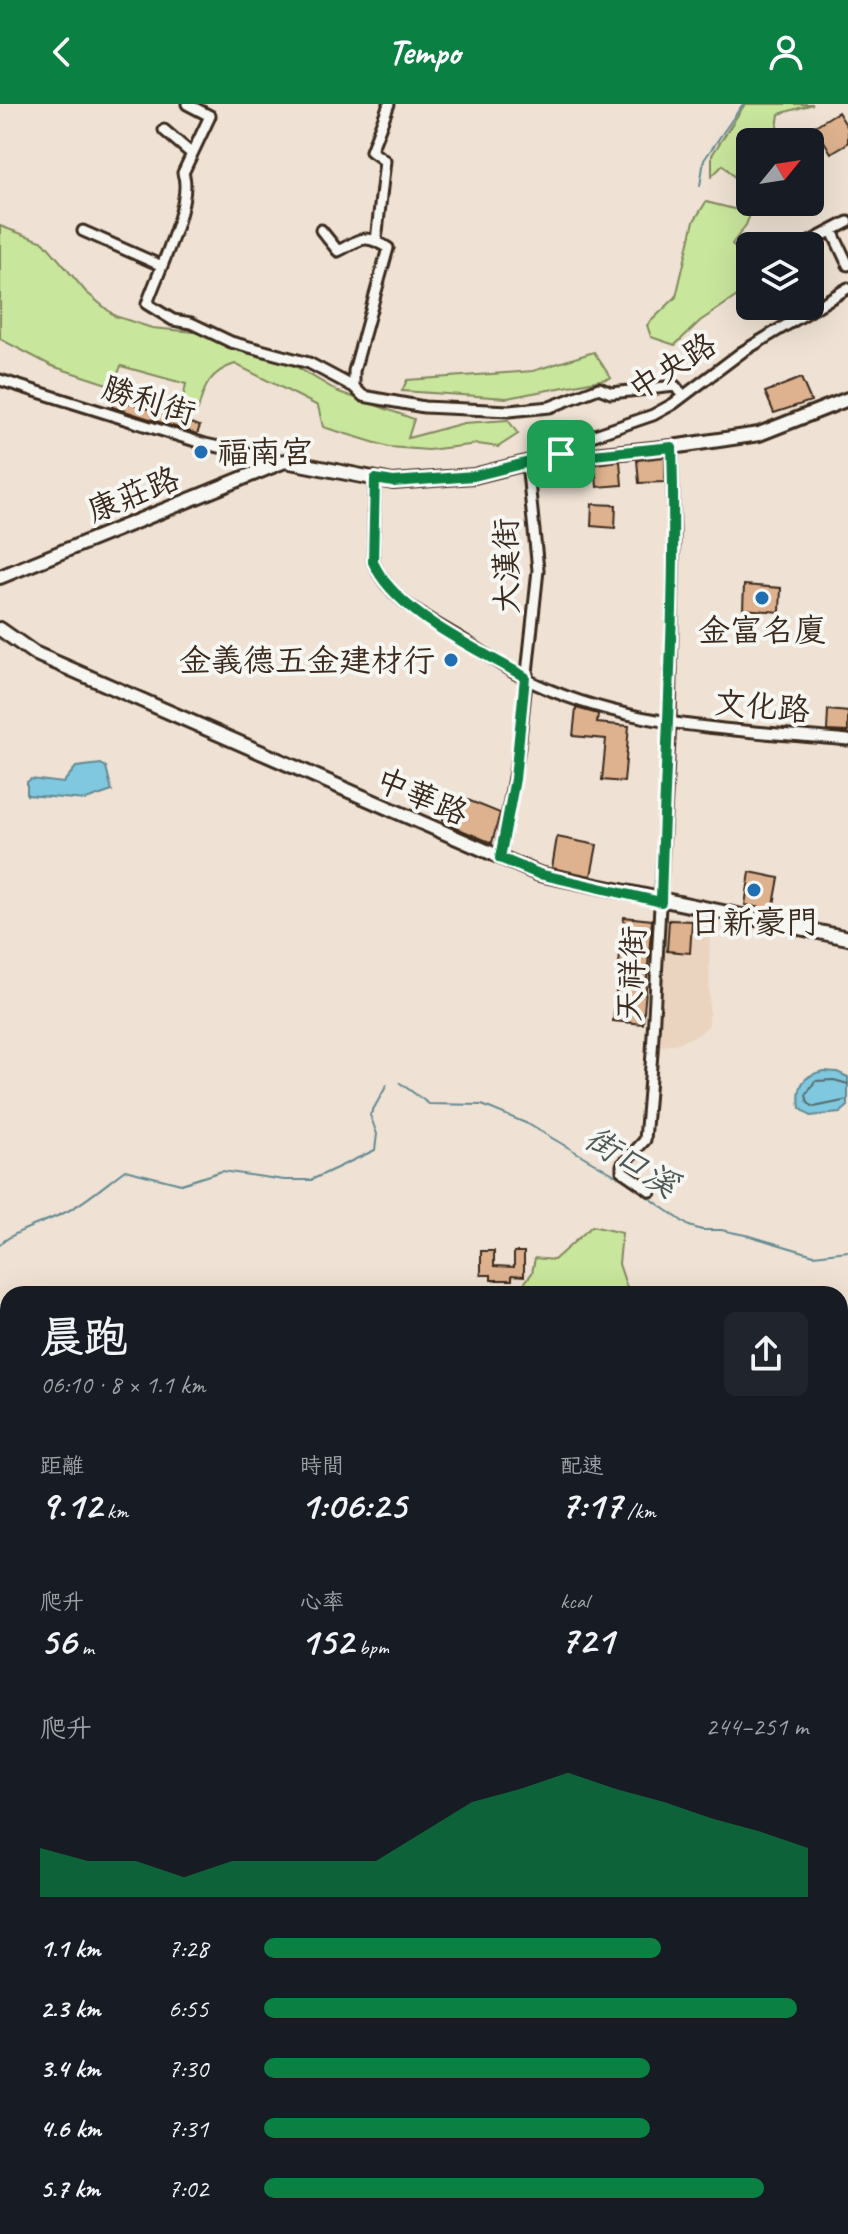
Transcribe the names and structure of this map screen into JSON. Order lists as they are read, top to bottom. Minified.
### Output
{"streets":{"street":["中央路","勝利街","康莊路","大漢街","文化路","中華路","天祥街"]},"crossings":[["勝利街","康莊路"],["大漢街","文化路"],["大漢街","中華路"],["文化路","天祥街"],["中華路","天祥街"]],"water":["街口溪"],"places":["福南宮","金富名廈","金義德五金建材行","日新豪門"],"north":"top right","page":{"header":"Tempo","heading":["晨跑","06:10 · 8 × 1.1 km"],"stats":[["距離","9.12 km"],["時間","1:06:25"],["配速","7:17 /km"],["爬升","56 m"],["心率","152 bpm"],["kcal","721"]],"chart":["爬升","244–251 m"],"list":[{"name":"1.1 km","note":"7:28"},{"name":"2.3 km","note":"6:55"},{"name":"3.4 km","note":"7:30"},{"name":"4.6 km","note":"7:31"},{"name":"5.7 km","note":"7:02"}]}}
